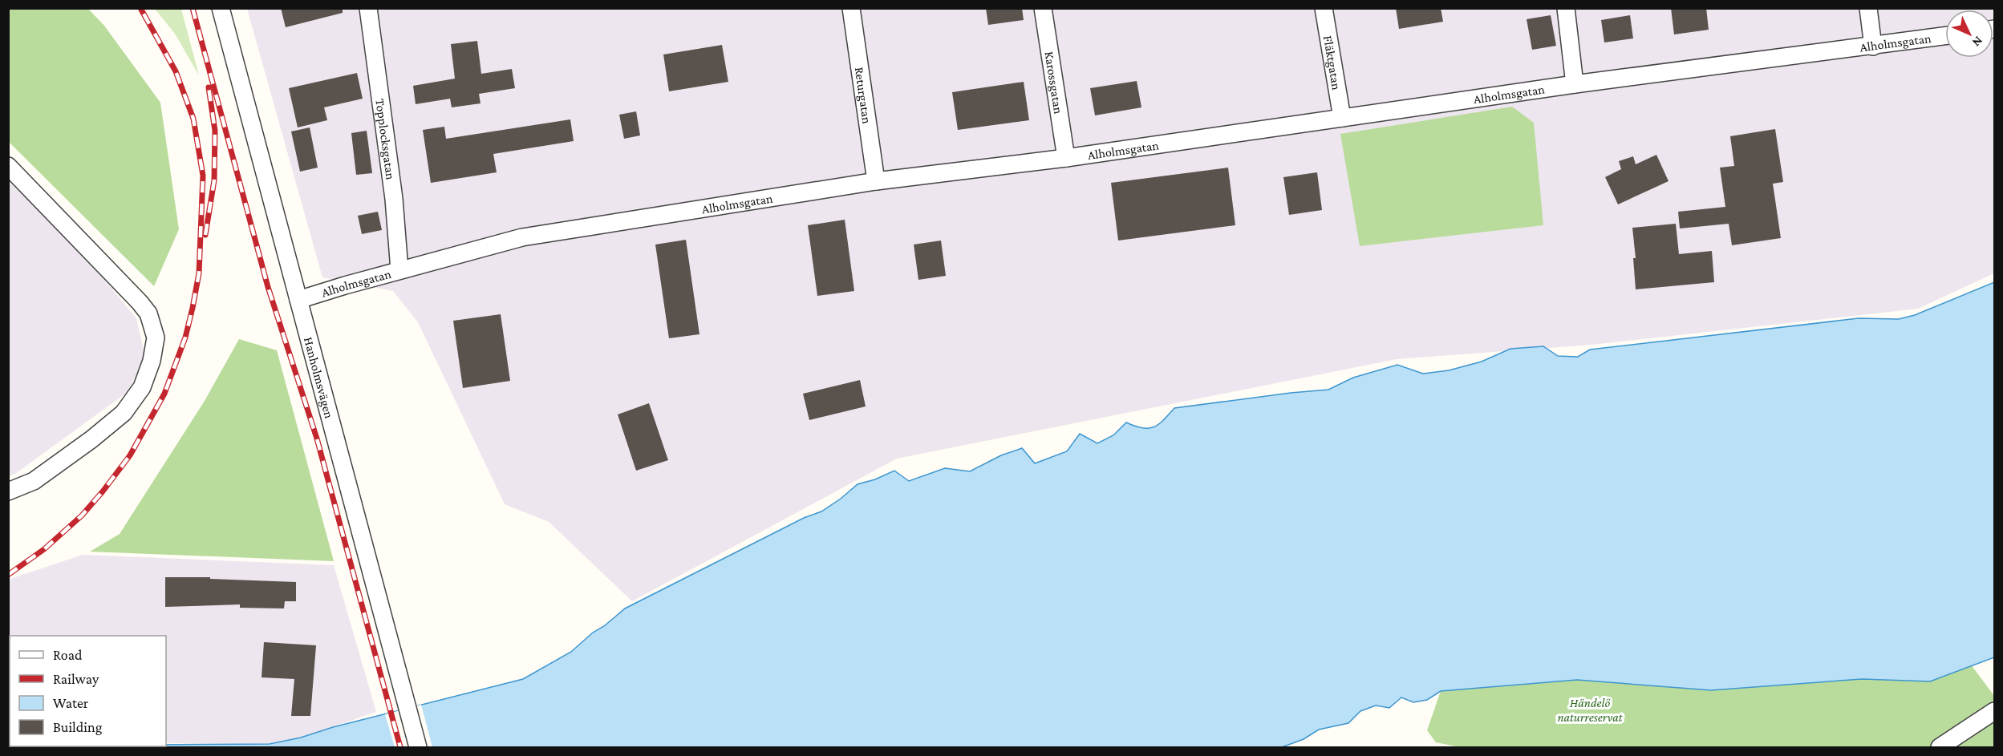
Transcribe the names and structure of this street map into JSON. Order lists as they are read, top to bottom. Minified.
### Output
{"streets":{"street":["Alholmsgatan","Fläktgatan","Karossgatan","Returgatan","Topplocksgatan","Hanholmsvägen"]},"crossings":[["Alholmsgatan","Fläktgatan"],["Alholmsgatan","Karossgatan"],["Alholmsgatan","Returgatan"],["Alholmsgatan","Topplocksgatan"],["Alholmsgatan","Hanholmsvägen"]],"parks":["Händelö naturreservat"],"legend":["Road","Railway","Water","Building"],"north":"bottom right"}
